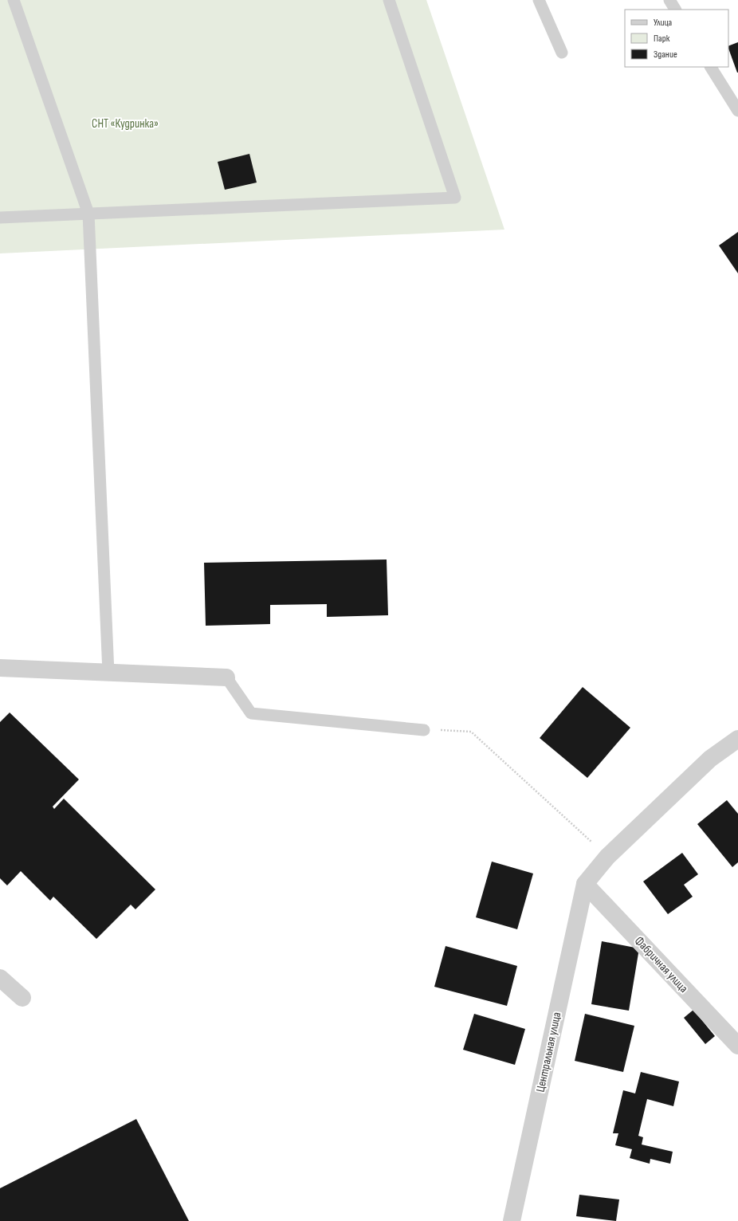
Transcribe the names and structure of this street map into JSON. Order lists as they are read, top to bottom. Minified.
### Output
{"streets":{"street":["Фабричная улица","Центральная улица"]},"crossings":[["Фабричная улица","Центральная улица"]],"parks":["СНТ «Кудринка»"],"legend":["Улица","Парк","Здание"]}
